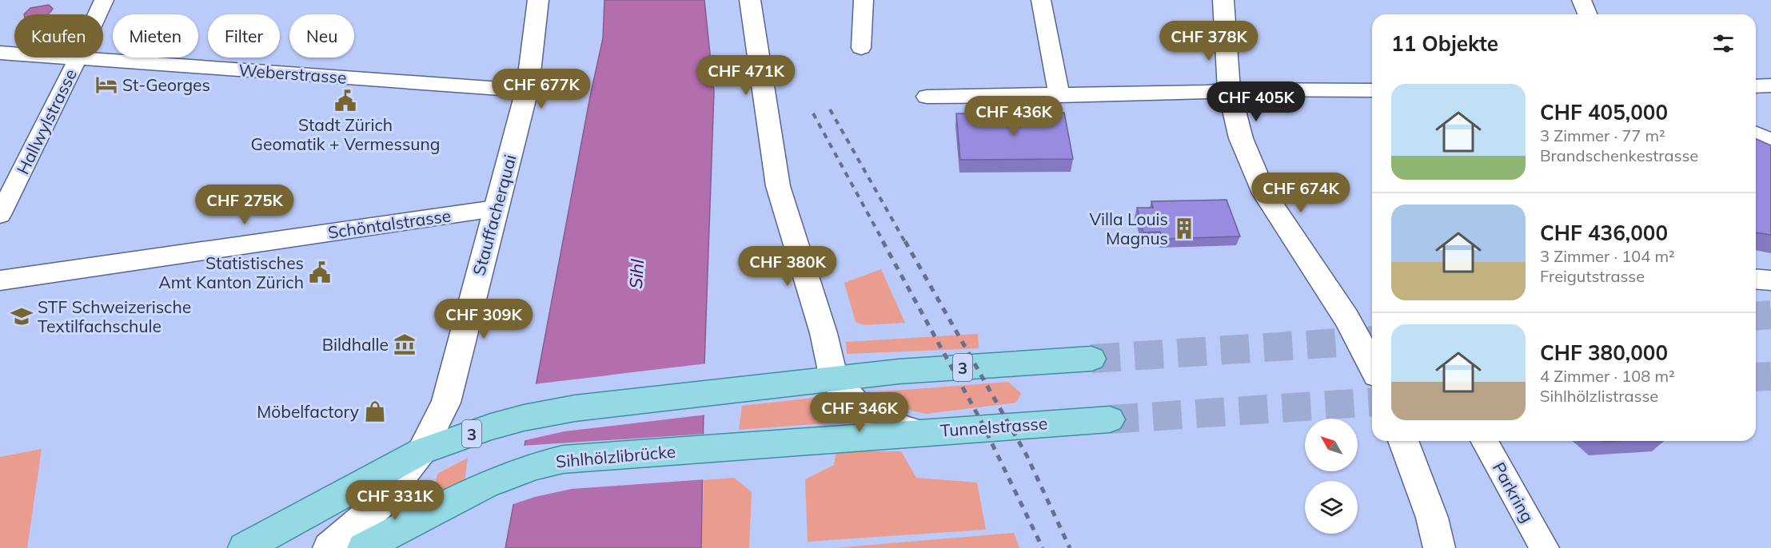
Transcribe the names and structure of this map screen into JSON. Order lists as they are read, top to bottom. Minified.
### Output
{"streets":{"main road":["3","Tunnelstrasse","Sihlhölzlibrücke"],"street":["Weberstrasse","Hallwylstrasse","Stauffacherquai","Schöntalstrasse","Parkring"]},"crossings":[["Weberstrasse","Stauffacherquai"],["Stauffacherquai","Schöntalstrasse"],["Stauffacherquai","3"],["Tunnelstrasse","Sihlhölzlibrücke"]],"water":["Sihl"],"places":{"hotel":["St-Georges"],"public building":["Stadt Zürich Geomatik + Vermessung","Statistisches Amt Kanton Zürich"],"building":["Villa Louis Magnus"],"school or university":["STF Schweizerische Textilfachschule"],"museum":["Bildhalle"],"shop":["Möbelfactory"]},"north":"top left","page":{"chip":["Kaufen","Mieten","Filter","Neu"],"heading":"11 Objekte","price":["CHF 378K","CHF 471K","CHF 677K","CHF 405K","CHF 436K","CHF 674K","CHF 275K","CHF 380K","CHF 309K","CHF 346K","CHF 331K"],"list":[{"name":"CHF 405,000","note":"3 Zimmer · 77 m² · Brandschenkestrasse"},{"name":"CHF 436,000","note":"3 Zimmer · 104 m² · Freigutstrasse"},{"name":"CHF 380,000","note":"4 Zimmer · 108 m² · Sihlhölzlistrasse"}]}}
